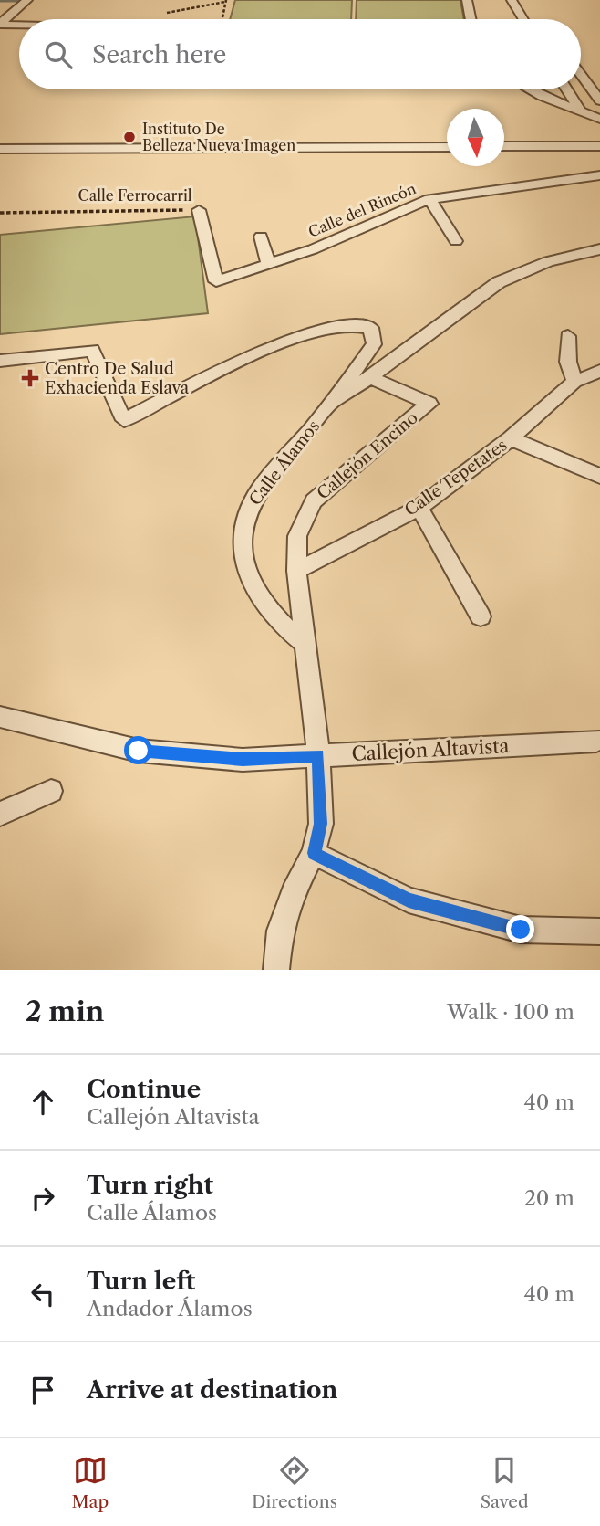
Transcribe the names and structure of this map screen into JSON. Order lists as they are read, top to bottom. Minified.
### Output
{"streets":{"street":["Calle Ferrocarril","Calle del Rincón","Callejón Encino","Calle Álamos","Calle Tepetates","Callejón Altavista"]},"crossings":[["Calle Ferrocarril","Calle del Rincón"],["Callejón Encino","Calle Tepetates"]],"places":{"other":["Instituto De Belleza Nueva Imagen"],"health":["Centro De Salud Exhacienda Eslava"]},"north":"bottom","page":{"search":"Search here","heading":["2 min","Walk · 100 m"],"list":[["Continue","Callejón Altavista","40 m"],["Turn right","Calle Álamos","20 m"],["Turn left","Andador Álamos","40 m"],"Arrive at destination"],"nav":["Map","Directions","Saved"]}}
